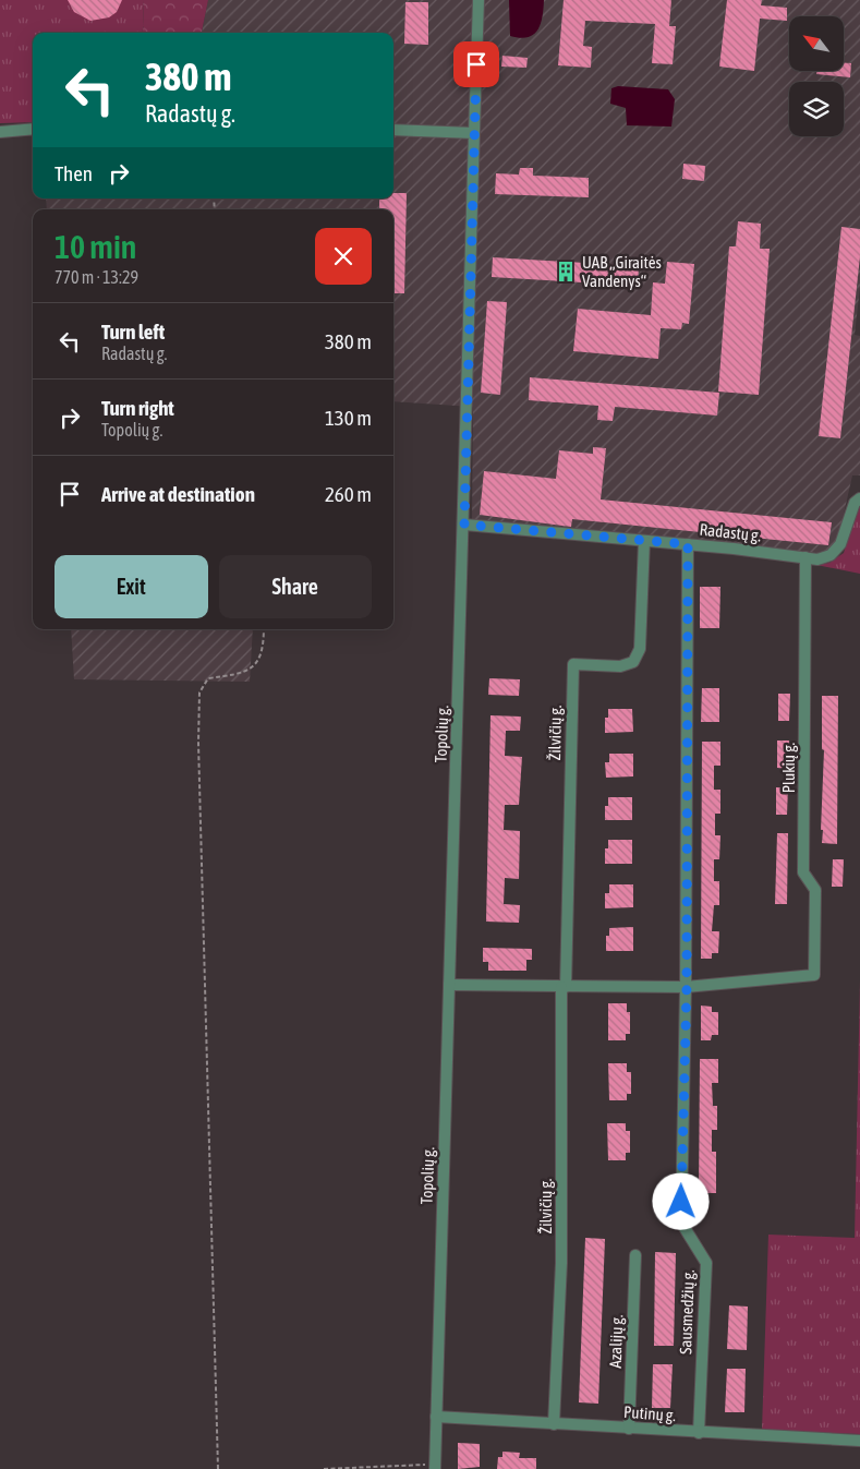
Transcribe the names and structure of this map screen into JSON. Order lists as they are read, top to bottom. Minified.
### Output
{"streets":{"street":["Radastų g.","Žilvičių g.","Topolių g.","Plukių g.","Sausmedžių g.","Azalijų g.","Putinų g."]},"crossings":[["Radastų g.","Žilvičių g."],["Radastų g.","Topolių g."],["Radastų g.","Plukių g."],["Radastų g.","Sausmedžių g."],["Žilvičių g.","Putinų g."],["Topolių g.","Putinų g."],["Plukių g.","Sausmedžių g."],["Sausmedžių g.","Putinų g."],["Azalijų g.","Putinų g."]],"places":{"building":["UAB „Giraitės Vandenys“"]},"north":"top left","page":{"turn":["380 m","Radastų g."],"then":"Then","heading":["10 min","770 m · 13:29"],"list":[{"name":"Turn left","note":"Radastų g.","value":"380 m"},{"name":"Turn right","note":"Topolių g.","value":"130 m"},{"name":"Arrive at destination","value":"260 m"}],"buttons":["Exit","Share"]}}
